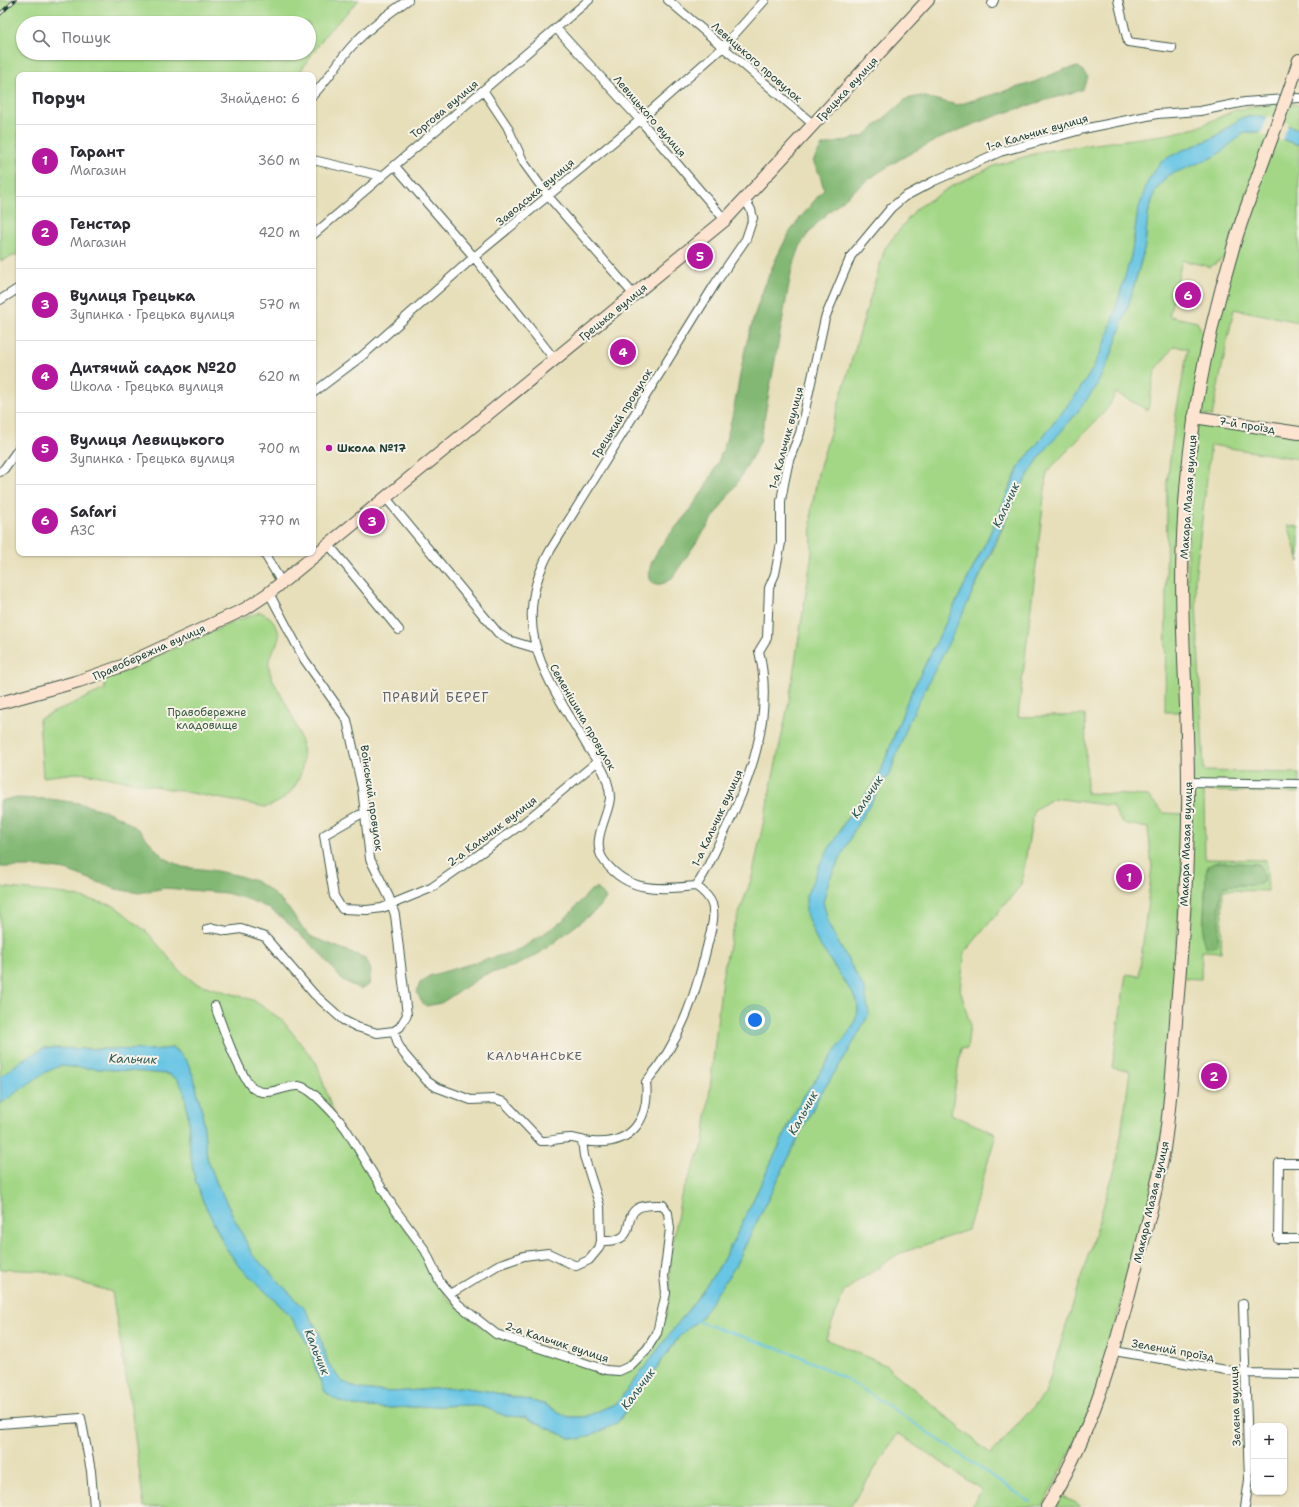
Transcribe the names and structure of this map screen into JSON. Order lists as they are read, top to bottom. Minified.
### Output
{"streets":{"main road":["Грецька вулиця","7-й проїзд","Макара Мазая вулиця","Правобережна вулиця"],"street":["Левицького провулок","Торгова вулиця","Левицького вулиця","1-а Кальчик вулиця","Заводська вулиця","Грецький провулок","Семенішина провулок","Воїнський провулок","2-а Кальчик вулиця","Зелений проїзд","Зелена вулиця"]},"crossings":[["Левицького провулок","Грецька вулиця"],["Левицького провулок","Заводська вулиця"],["Грецька вулиця","Левицького вулиця"],["Грецька вулиця","Грецький провулок"],["Грецька вулиця","Правобережна вулиця"],["Грецька вулиця","Воїнський провулок"],["Торгова вулиця","Левицького вулиця"],["Левицького вулиця","Заводська вулиця"],["1-а Кальчик вулиця","Семенішина провулок"],["Грецький провулок","Семенішина провулок"],["7-й проїзд","Макара Мазая вулиця"],["Макара Мазая вулиця","Зелений проїзд"],["Правобережна вулиця","Воїнський провулок"],["Семенішина провулок","2-а Кальчик вулиця"],["Воїнський провулок","2-а Кальчик вулиця"],["Зелений проїзд","Зелена вулиця"]],"districts":["ПРАВИЙ БЕРЕГ","КАЛЬЧАНСЬКЕ"],"water":["Кальчик"],"parks":["Правобережне кладовище"],"places":["Школа №17"],"page":{"search":"Пошук","heading":["Поруч","Знайдено: 6"],"list":[{"mark":"1","name":"Гарант","note":"Магазин","value":"360 m"},{"mark":"2","name":"Генстар","note":"Магазин","value":"420 m"},{"mark":"3","name":"Вулиця Грецька","note":"Зупинка · Грецька вулиця","value":"570 m"},{"mark":"4","name":"Дитячий садок №20","note":"Школа · Грецька вулиця","value":"620 m"},{"mark":"5","name":"Вулиця Левицького","note":"Зупинка · Грецька вулиця","value":"700 m"},{"mark":"6","name":"Safari","note":"АЗС","value":"770 m"}],"pins":["5","6","4","3","1","2"],"map_buttons":["+","−"]}}
